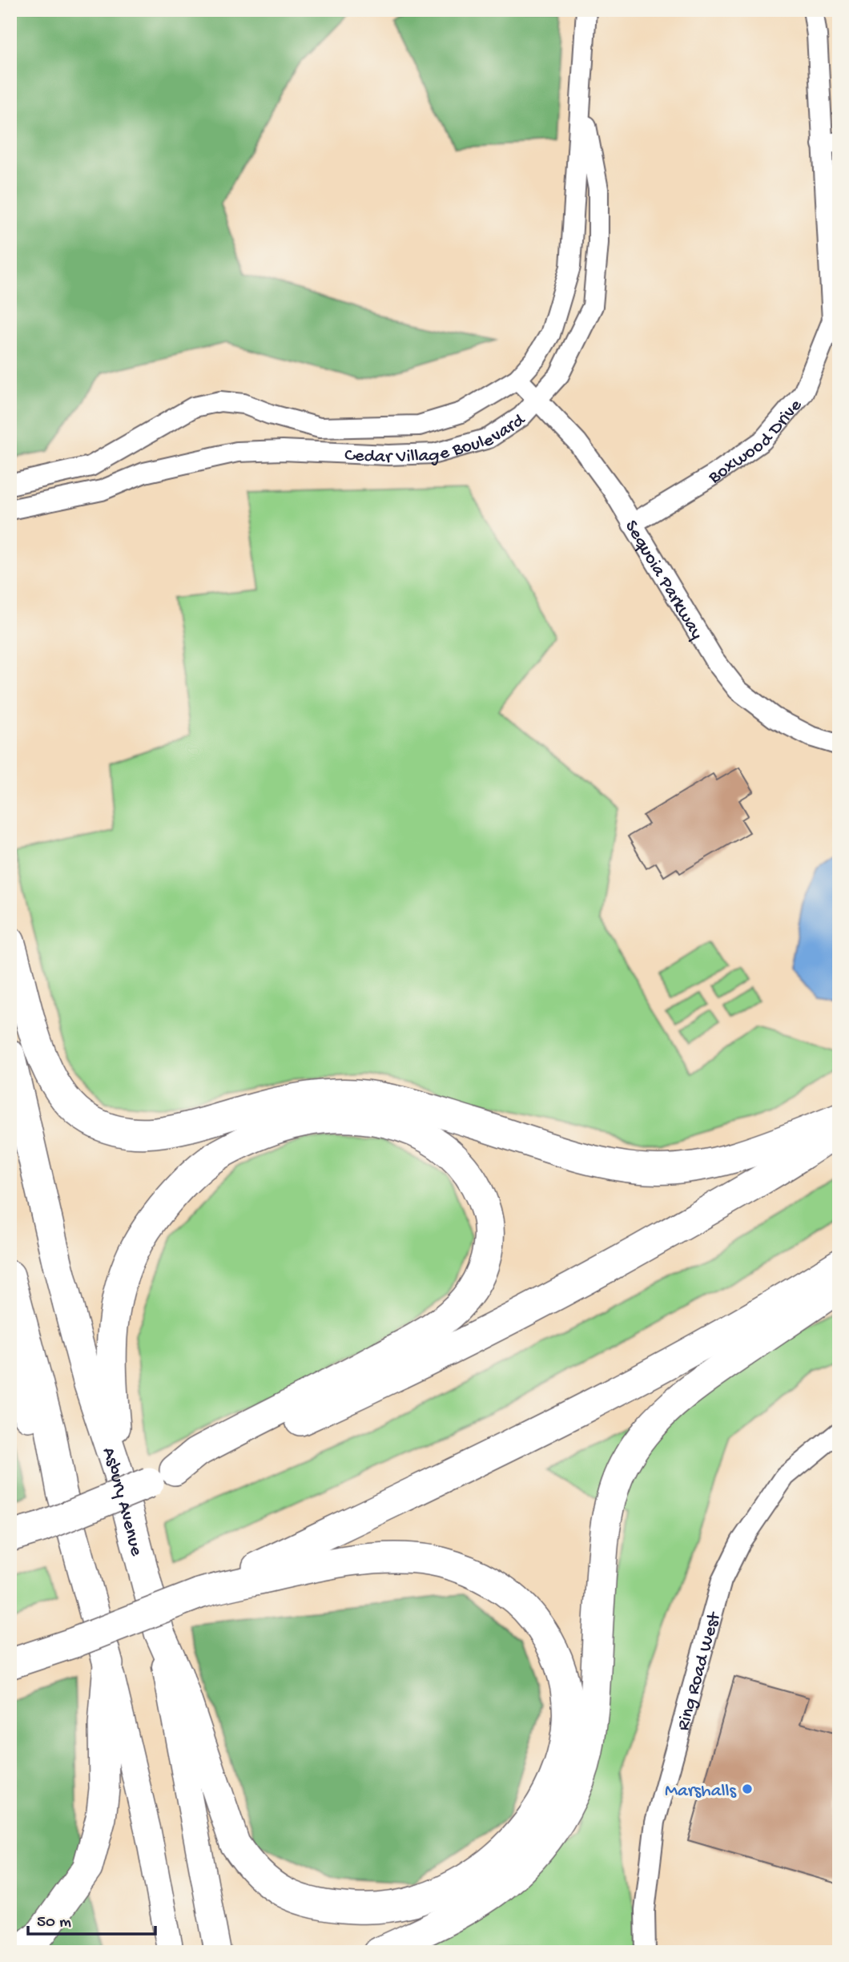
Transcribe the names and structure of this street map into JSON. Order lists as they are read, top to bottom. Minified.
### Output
{"streets":{"highway":["Asbury Avenue"],"street":["Cedar Village Boulevard","Boxwood Drive","Sequoia Parkway","Ring Road West"]},"crossings":[["Cedar Village Boulevard","Sequoia Parkway"],["Boxwood Drive","Sequoia Parkway"]],"places":["Marshalls"],"scale_bar":"50 m"}
